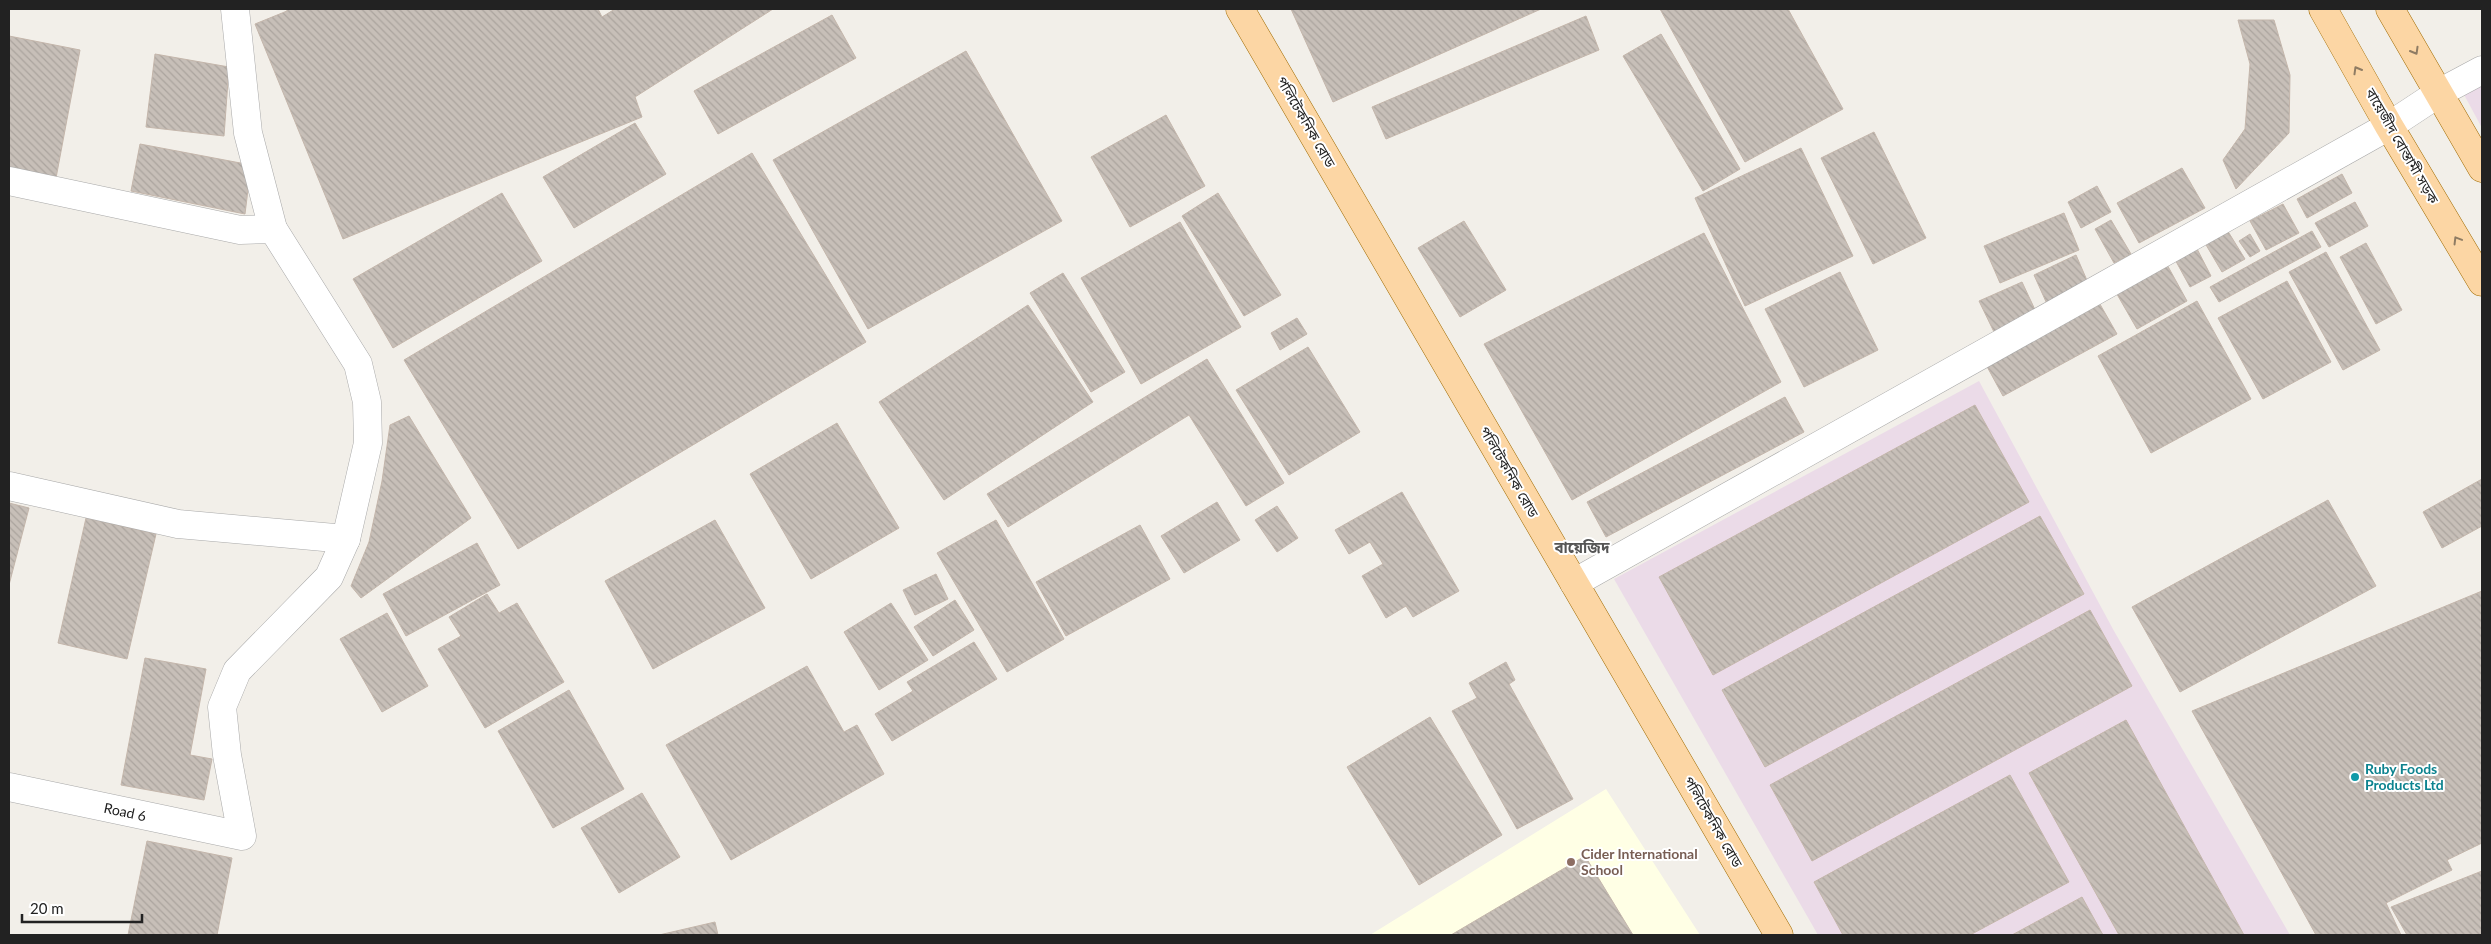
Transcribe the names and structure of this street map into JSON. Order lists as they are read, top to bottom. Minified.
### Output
{"streets":{"main road":["পলিটেকনিক রোড","বায়েজীদ বোস্তামী সড়ক"],"street":["Road 6"]},"districts":["বায়েজিদ"],"places":["Ruby Foods Products Ltd","Cider International School"],"scale_bar":"20 m"}
